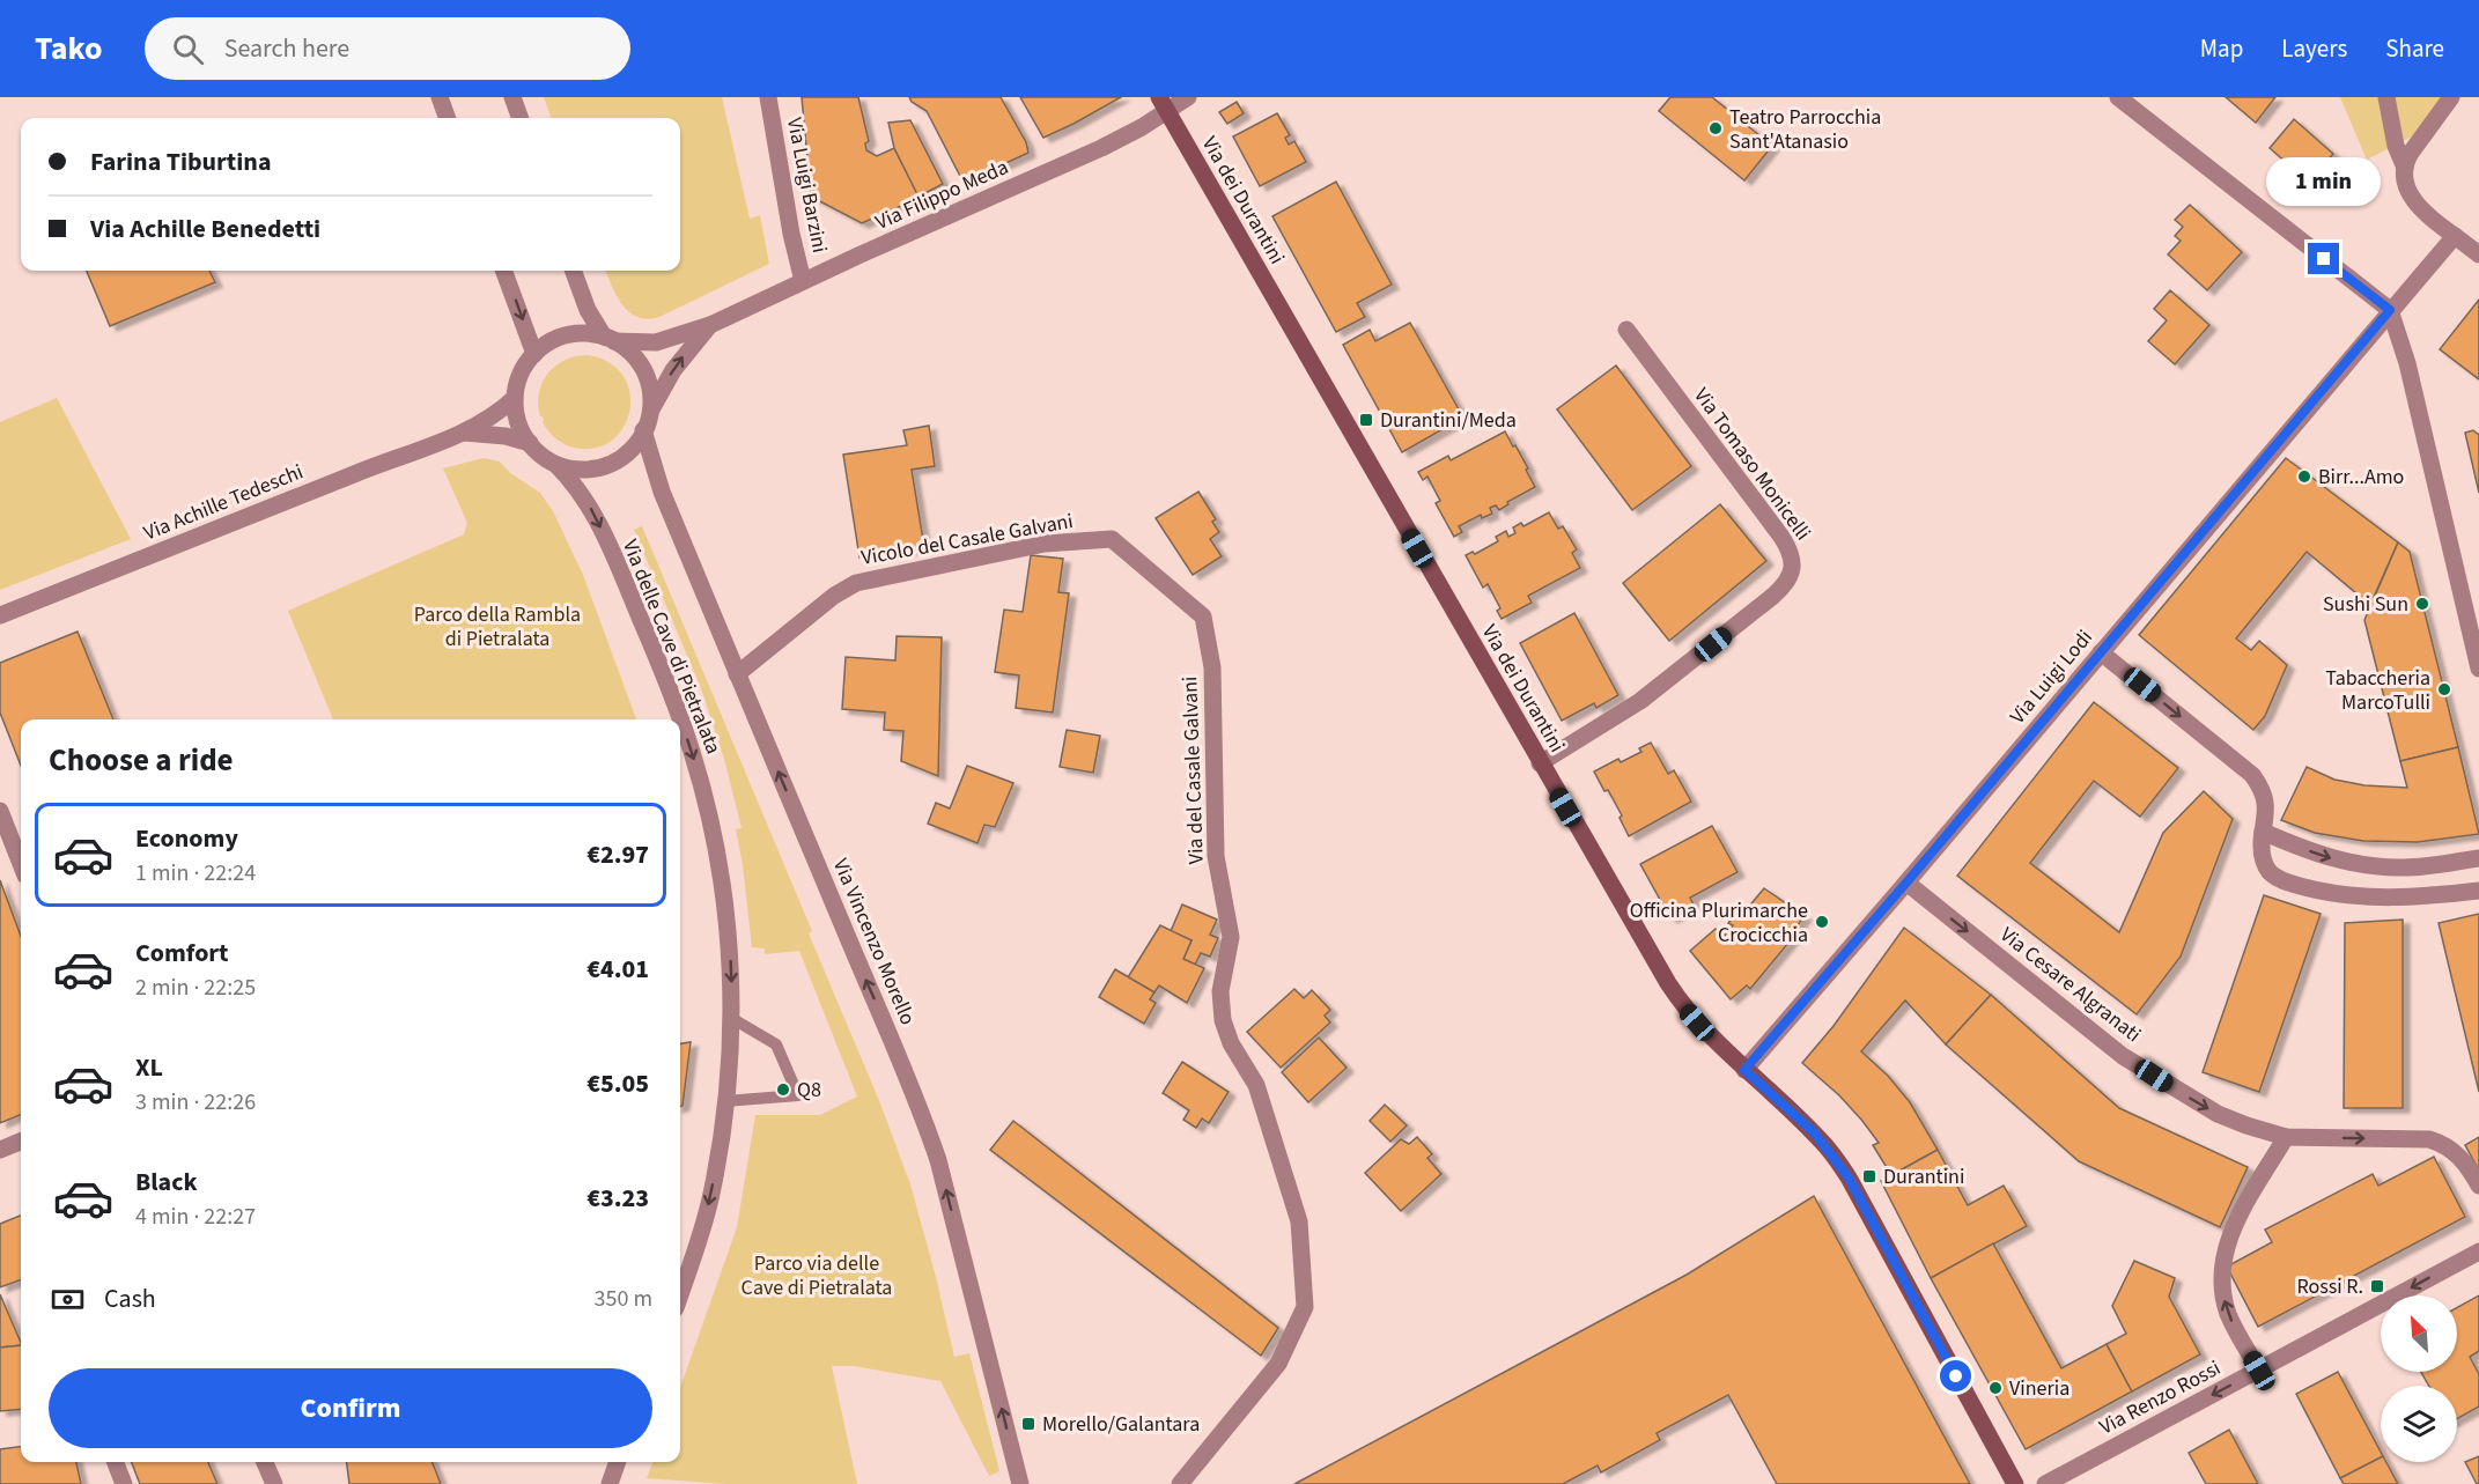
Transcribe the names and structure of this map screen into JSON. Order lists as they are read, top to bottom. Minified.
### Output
{"streets":{"street":["Via Luigi Barzini","Via Filippo Meda","Via dei Durantini","Via Tomaso Monicelli","Via Achille Tedeschi","Vicolo del Casale Galvani","Via delle Cave di Pietralata","Via Luigi Lodi","Via del Casale Galvani","Via Vincenzo Morello","Via Cesare Algranati","Via Renzo Rossi"]},"crossings":[["Via Luigi Barzini","Via Filippo Meda"],["Via Filippo Meda","Via dei Durantini"],["Via Filippo Meda","Via Achille Tedeschi"],["Via Filippo Meda","Via delle Cave di Pietralata"],["Via Filippo Meda","Via Vincenzo Morello"],["Via dei Durantini","Via Tomaso Monicelli"],["Via dei Durantini","Via Luigi Lodi"],["Via Achille Tedeschi","Via delle Cave di Pietralata"],["Via Achille Tedeschi","Via Vincenzo Morello"],["Vicolo del Casale Galvani","Via del Casale Galvani"],["Vicolo del Casale Galvani","Via Vincenzo Morello"],["Via delle Cave di Pietralata","Via Vincenzo Morello"],["Via Luigi Lodi","Via Cesare Algranati"]],"one_way":["Via delle Cave di Pietralata","Via Vincenzo Morello","Via Cesare Algranati","Via Renzo Rossi"],"parks":["Parco della Rambla di Pietralata","Parco via delle Cave di Pietralata"],"places":{"other":["Teatro Parrocchia Sant'Atanasio","Birr...Amo","Sushi Sun","Tabaccheria MarcoTulli","Officina Plurimarche Crocicchia","Q8","Vineria"],"transit":["Durantini/Meda","Durantini","Rossi R.","Morello/Galantara"]},"north":"top left","page":{"header":"Tako","search":"Search here","nav":["Map","Layers","Share"],"banner":["Farina Tiburtina","Via Achille Benedetti"],"bubble":"1 min","heading":"Choose a ride","list":[{"name":"Economy","note":"1 min · 22:24","value":"€2.97"},{"name":"Comfort","note":"2 min · 22:25","value":"€4.01"},{"name":"XL","note":"3 min · 22:26","value":"€5.05"},{"name":"Black","note":"4 min · 22:27","value":"€3.23"}],"pay":["Cash","350 m"],"buttons":"Confirm"}}
